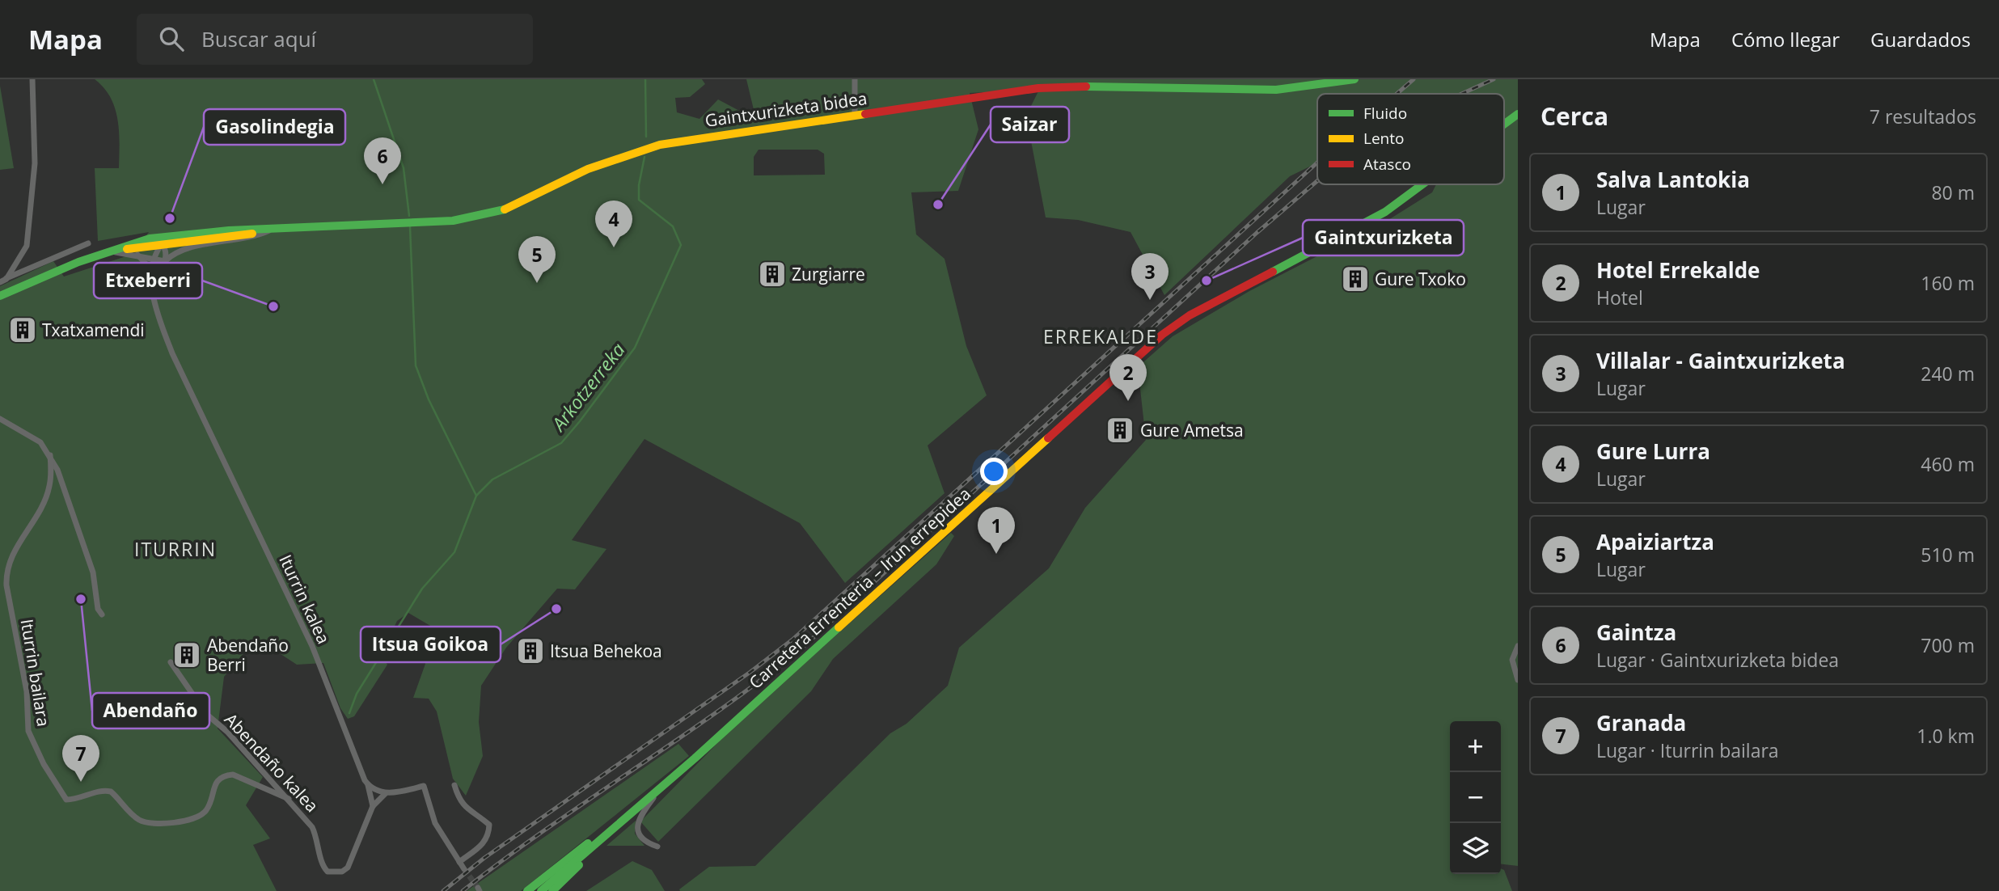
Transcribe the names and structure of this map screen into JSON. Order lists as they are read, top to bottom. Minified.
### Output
{"streets":{"main road":["Gaintxurizketa bidea","Carretera Errenteria – Irun errepidea"],"street":["Iturrin kalea","Iturrin bailara","Abendaño kalea"]},"crossings":[["Gaintxurizketa bidea","Iturrin kalea"],["Iturrin kalea","Abendaño kalea"],["Iturrin bailara","Abendaño kalea"]],"districts":["ERREKALDE","ITURRIN"],"water":["Arkotzerreka"],"places":{"other":["Saizar","Gasolindegia","Gaintxurizketa","Etxeberri","Abendaño","Itsua Goikoa"],"building":["Zurgiarre","Gure Txoko","Txatxamendi","Gure Ametsa","Itsua Behekoa","Abendaño Berri"]},"legend":["Fluido","Lento","Atasco"],"page":{"header":"Mapa","search":"Buscar aquí","nav":["Mapa","Cómo llegar","Guardados"],"heading":["Cerca","7 resultados"],"pins":["6","4","5","3","2","1","7"],"list":[{"mark":"1","name":"Salva Lantokia","note":"Lugar","value":"80 m"},{"mark":"2","name":"Hotel Errekalde","note":"Hotel","value":"160 m"},{"mark":"3","name":"Villalar - Gaintxurizketa","note":"Lugar","value":"240 m"},{"mark":"4","name":"Gure Lurra","note":"Lugar","value":"460 m"},{"mark":"5","name":"Apaiziartza","note":"Lugar","value":"510 m"},{"mark":"6","name":"Gaintza","note":"Lugar · Gaintxurizketa bidea","value":"700 m"},{"mark":"7","name":"Granada","note":"Lugar · Iturrin bailara","value":"1.0 km"}],"map_buttons":["+","−"]}}
